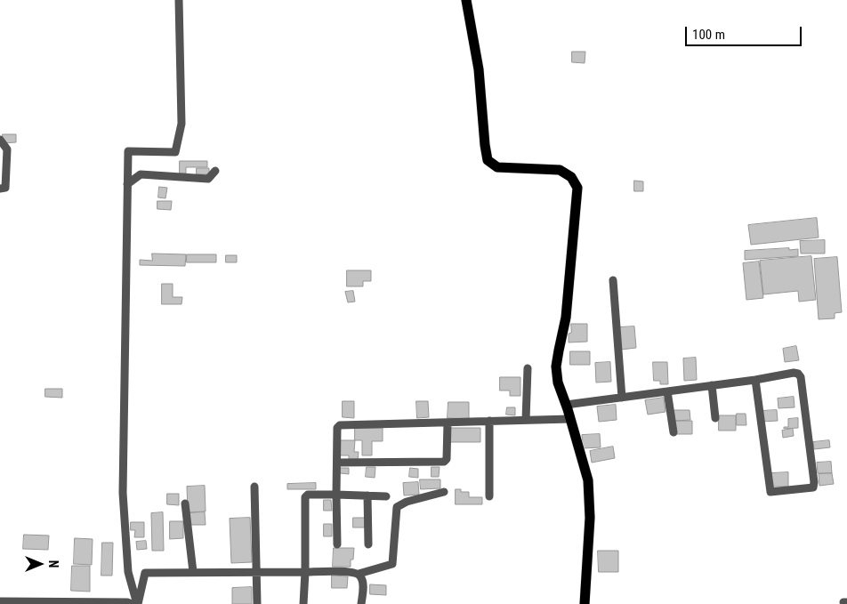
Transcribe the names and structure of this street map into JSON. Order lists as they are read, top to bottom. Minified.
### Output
{"scale_bar":"100 m","north":"right"}
